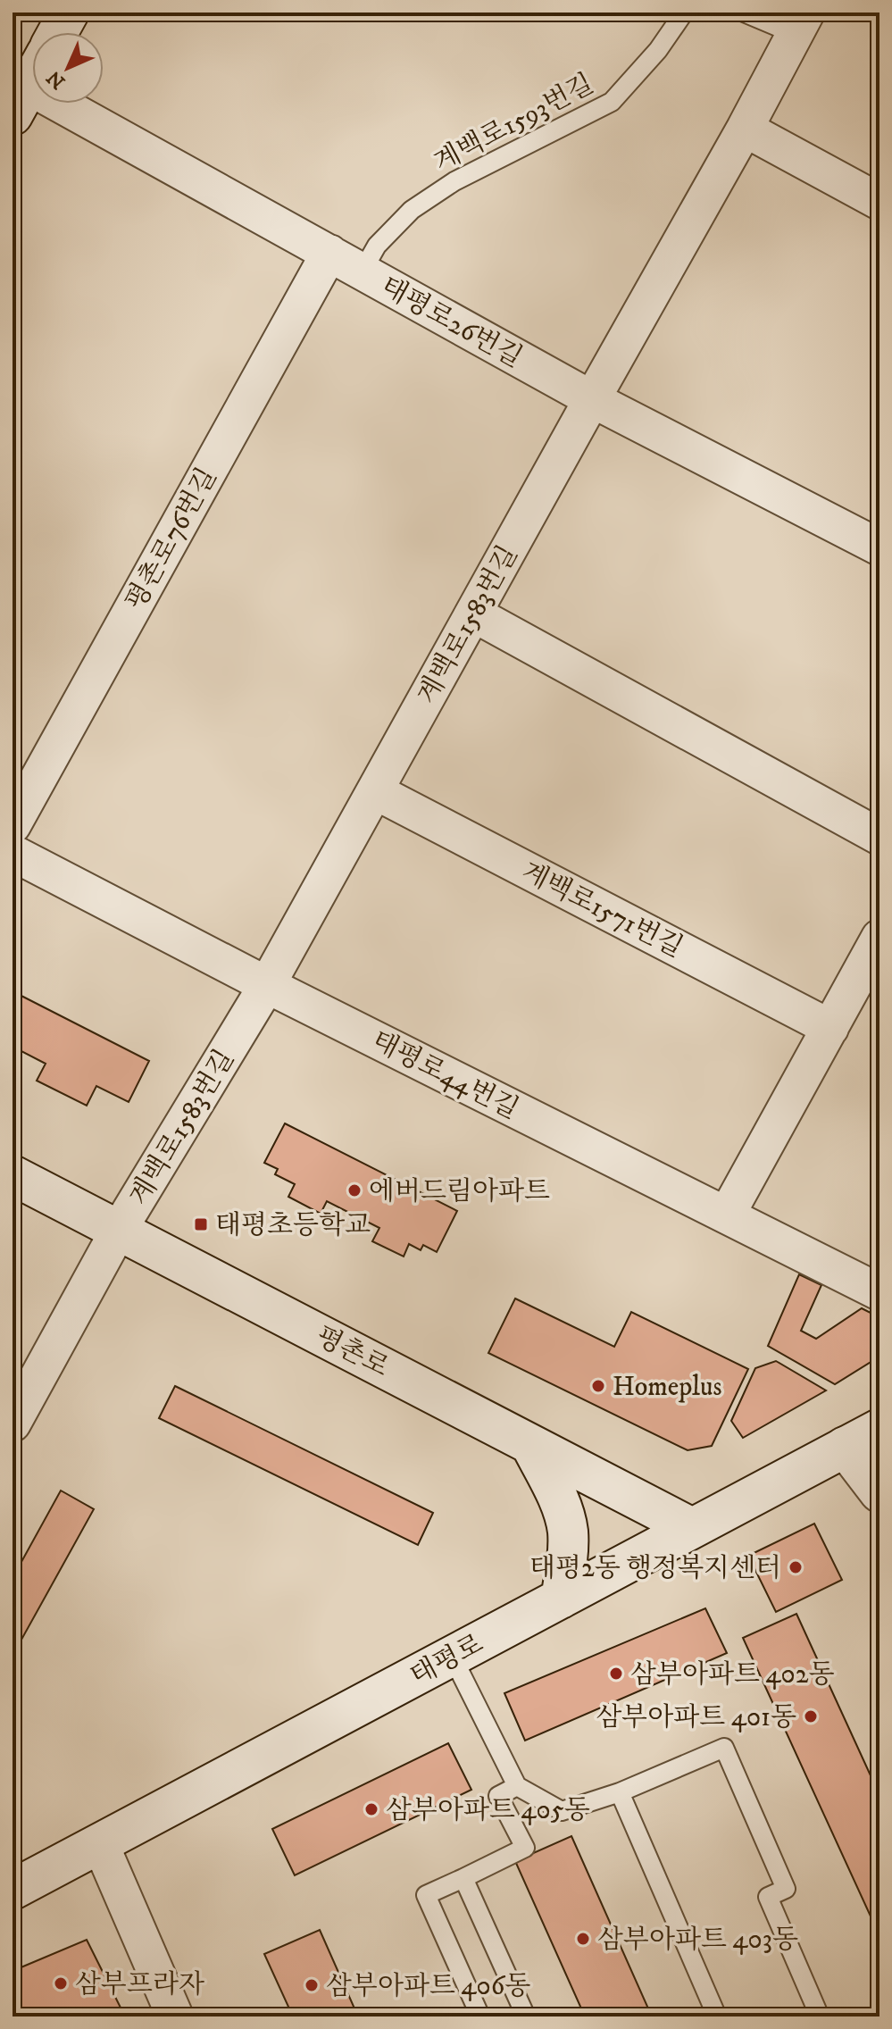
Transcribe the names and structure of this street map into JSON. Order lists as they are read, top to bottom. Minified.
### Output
{"streets":{"main road":["평촌로","태평로"],"street":["태평로26번길","평촌로76번길","계백로1583번길","계백로1571번길","태평로44번길"],"lane":["계백로1593번길"]},"crossings":[["계백로1593번길","태평로26번길"],["태평로26번길","평촌로76번길"],["태평로26번길","계백로1583번길"],["계백로1583번길","계백로1571번길"],["계백로1583번길","태평로44번길"],["계백로1583번길","평촌로"],["평촌로","태평로"]],"places":{"other":["에버드림아파트","Homeplus","태평2동 행정복지센터","삼부아파트 402동","삼부아파트 401동","삼부아파트 405동","삼부아파트 403동","삼부프라자","삼부아파트 406동"],"transit":["태평초등학교"]},"north":"bottom left"}
